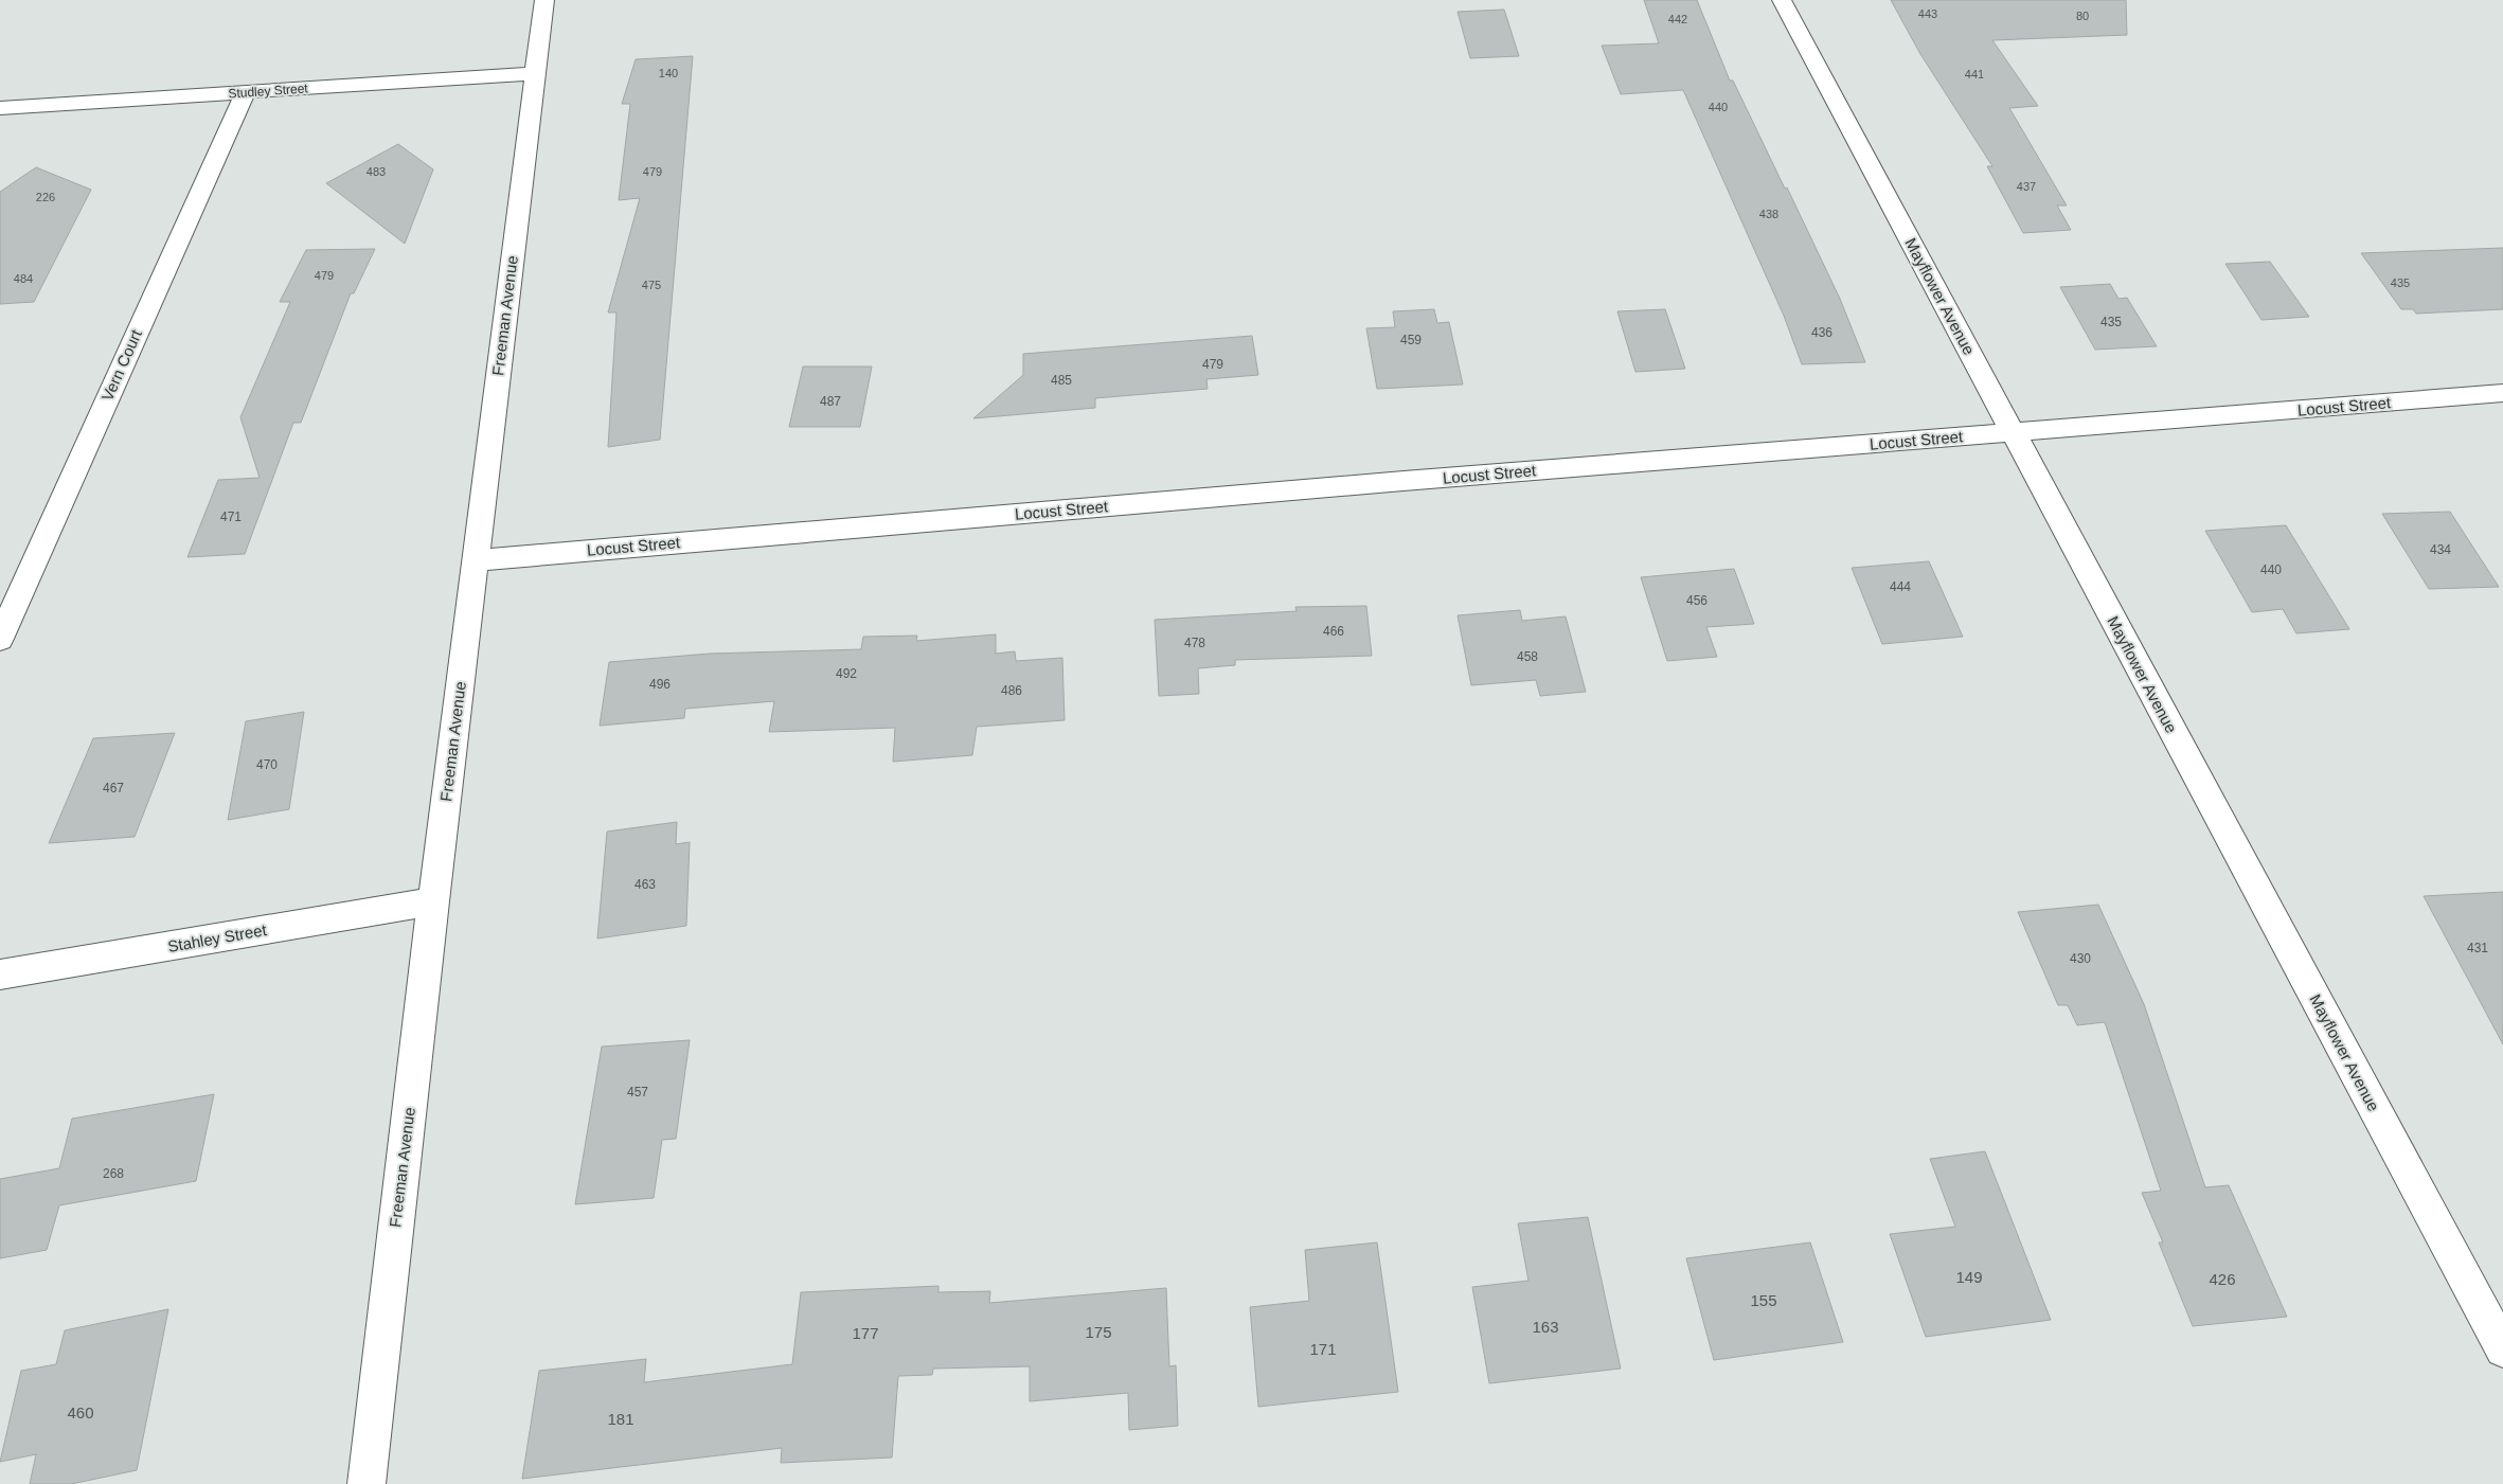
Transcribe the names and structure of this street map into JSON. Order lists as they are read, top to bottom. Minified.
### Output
{"streets":{"street":["Studley Street","Mayflower Avenue","Freeman Avenue","Vern Court","Locust Street","Stahley Street"]},"crossings":[["Studley Street","Freeman Avenue"],["Studley Street","Vern Court"],["Mayflower Avenue","Locust Street"],["Freeman Avenue","Locust Street"],["Freeman Avenue","Stahley Street"]],"house_numbers":["443","80","442","140","441","440","483","479","437","226","438","479","484","435","475","435","436","459","479","485","487","471","434","440","444","456","466","478","458","492","496","486","470","467","463","431","430","457","268","149","426","155","163","175","177","171","460","181"]}
